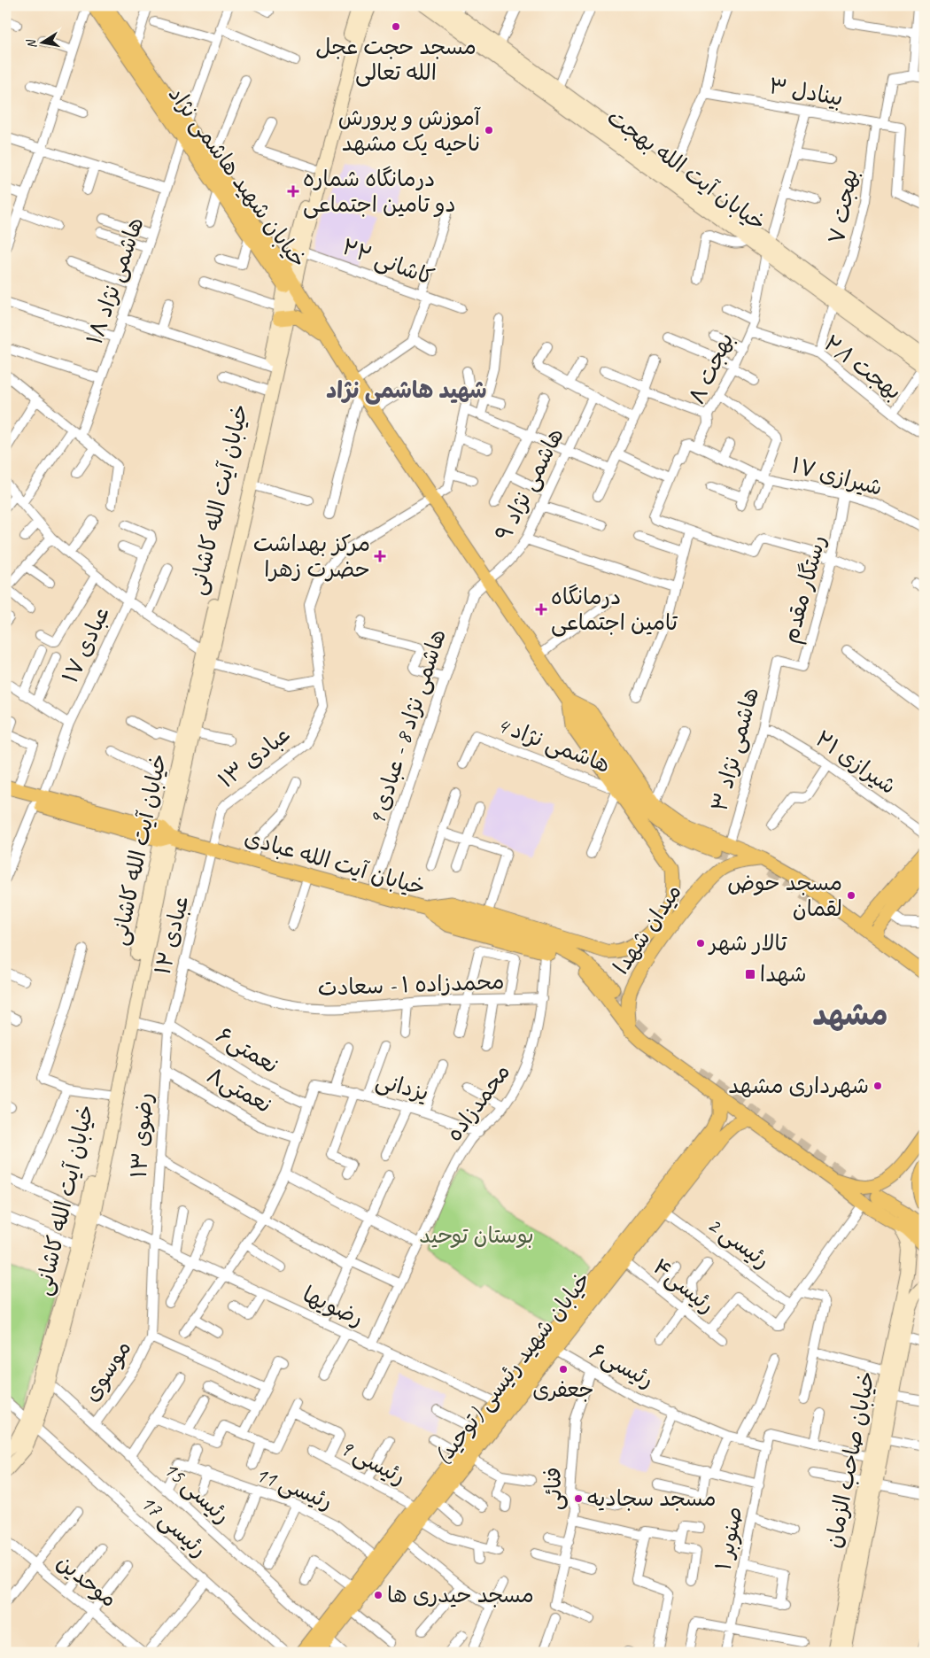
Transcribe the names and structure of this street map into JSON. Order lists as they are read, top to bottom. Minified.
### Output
{"streets":{"main road":["خیابان آیت الله بهجت","خیابان شهید هاشمی نژاد","خیابان آیت الله کاشانی","خیابان آیت الله عبادی","میدان شهدا","خیابان شهید رئیسی (توحید)","خیابان صاحب الزمان"],"street":["بینادل ۳","بهجت ۷","کاشانی ۲۲","هاشمی نژاد ۱۸","بهجت ۲/۱","بهجت ۸","شیرازی ۱۷","هاشمی نژاد ۹","رستگار مقدم","عبادی ۱۷","هاشمی نژاد 8 - عبادی 9","هاشمی نژاد 4","هاشمی نژاد ۳","عبادی ۱۳","شیرازی ۲۱","عبادی ۱۲","محمدزاده ۱ - سعادت","نعمتی۶","یزدانی","نعمتی۸","محمدزاده","رضوی ۱۳","رئیسی 2","رئیسی۴","رضویها","رئیسی۶","موسوی","رئیسی 9","رئیسی 11","فنائی","رئیسی 15","رئیسی 17","صنوبر ۱","موحدین"]},"crossings":[["بینادل ۳","بهجت ۷"],["بینادل ۳","بهجت ۸"],["خیابان آیت الله بهجت","بهجت ۷"],["خیابان آیت الله بهجت","بهجت ۸"],["خیابان شهید هاشمی نژاد","کاشانی ۲۲"],["خیابان شهید هاشمی نژاد","هاشمی نژاد ۱۸"],["خیابان شهید هاشمی نژاد","خیابان آیت الله کاشانی"],["بهجت ۷","بهجت ۲/۱"],["کاشانی ۲۲","خیابان آیت الله کاشانی"],["بهجت ۲/۱","بهجت ۸"],["بهجت ۸","شیرازی ۱۷"],["شیرازی ۱۷","رستگار مقدم"],["هاشمی نژاد ۹","هاشمی نژاد 8 - عبادی 9"],["خیابان آیت الله کاشانی","خیابان آیت الله عبادی"],["خیابان آیت الله کاشانی","رضویها"],["خیابان آیت الله کاشانی","رئیسی 15"],["خیابان آیت الله کاشانی","رئیسی 17"],["رستگار مقدم","هاشمی نژاد ۳"],["عبادی ۱۷","خیابان آیت الله عبادی"],["هاشمی نژاد 8 - عبادی 9","خیابان آیت الله عبادی"],["هاشمی نژاد ۳","شیرازی ۲۱"],["عبادی ۱۳","خیابان آیت الله عبادی"],["عبادی ۱۳","عبادی ۱۲"],["خیابان آیت الله عبادی","میدان شهدا"],["خیابان آیت الله عبادی","عبادی ۱۲"],["خیابان آیت الله عبادی","محمدزاده"],["عبادی ۱۲","محمدزاده ۱ - سعادت"],["عبادی ۱۲","نعمتی۶"],["عبادی ۱۲","رضوی ۱۳"],["محمدزاده ۱ - سعادت","محمدزاده"],["نعمتی۶","یزدانی"],["نعمتی۶","رضوی ۱۳"],["یزدانی","محمدزاده"],["نعمتی۸","رضوی ۱۳"],["محمدزاده","رضویها"],["رضوی ۱۳","رضویها"],["رضوی ۱۳","موسوی"],["رئیسی 2","خیابان شهید رئیسی (توحید)"],["رئیسی۴","خیابان شهید رئیسی (توحید)"],["رضویها","خیابان شهید رئیسی (توحید)"],["رئیسی۶","خیابان شهید رئیسی (توحید)"],["رئیسی۶","فنائی"],["رئیسی۶","صنوبر ۱"],["خیابان شهید رئیسی (توحید)","رئیسی 9"],["خیابان شهید رئیسی (توحید)","رئیسی 11"],["خیابان شهید رئیسی (توحید)","رئیسی 15"],["موسوی","رئیسی 15"]],"districts":["شهید هاشمی نژاد","مشهد"],"parks":["بوستان توحید"],"places":{"other":["مسجد حجت عجل الله تعالی","آموزش و پرورش ناحیه یک مشهد","مسجد حوض لقمان","تالار شهر","شهرداری مشهد","جعفری","مسجد سجادیه","مسجد حیدری ها"],"health":["درمانگاه شماره دو تامین اجتماعی","مرکز بهداشت حضرت زهرا","درمانگاه تامین اجتماعی"],"transit":["شهدا"]},"north":"left"}
